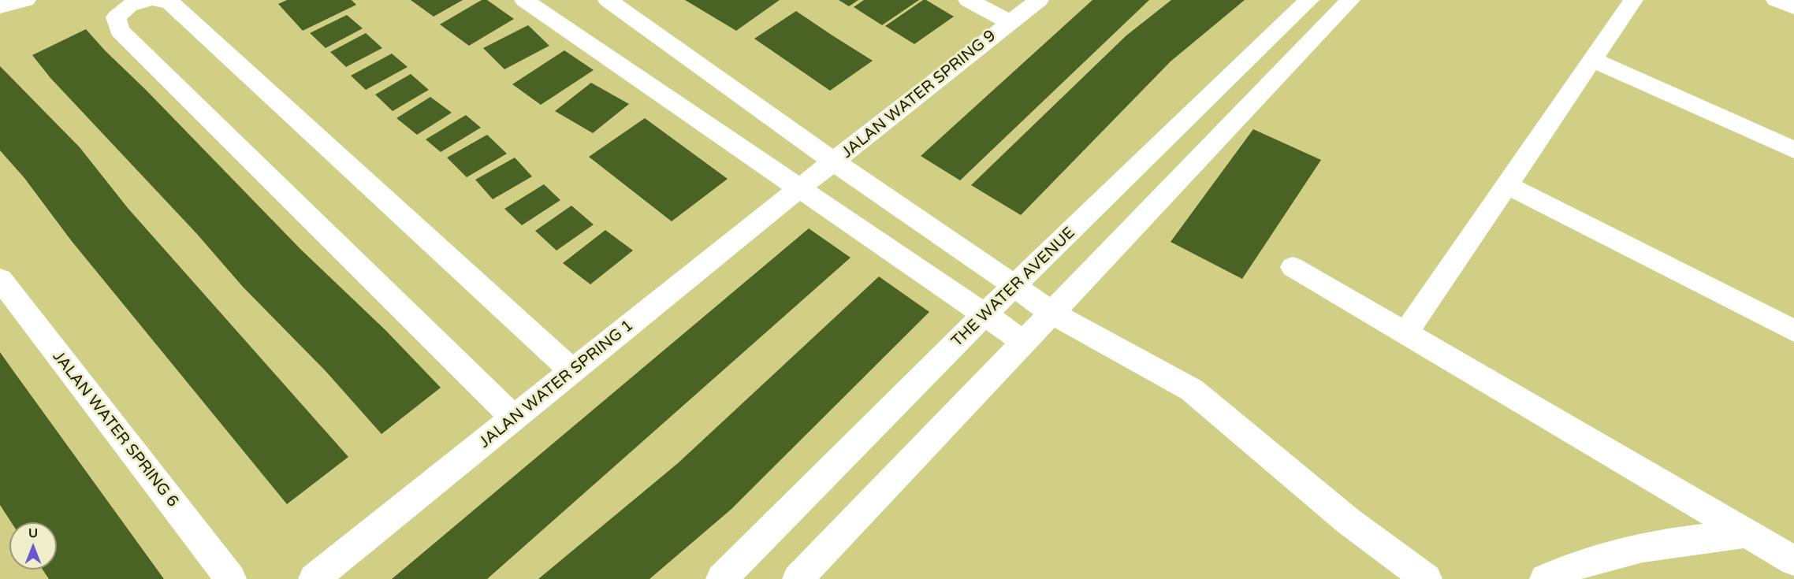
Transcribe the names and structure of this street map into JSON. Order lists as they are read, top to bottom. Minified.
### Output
{"streets":{"street":["JALAN WATER SPRING 9","THE WATER AVENUE","JALAN WATER SPRING 1","JALAN WATER SPRING 6"]},"crossings":[["JALAN WATER SPRING 9","JALAN WATER SPRING 1"]],"north":"top"}
